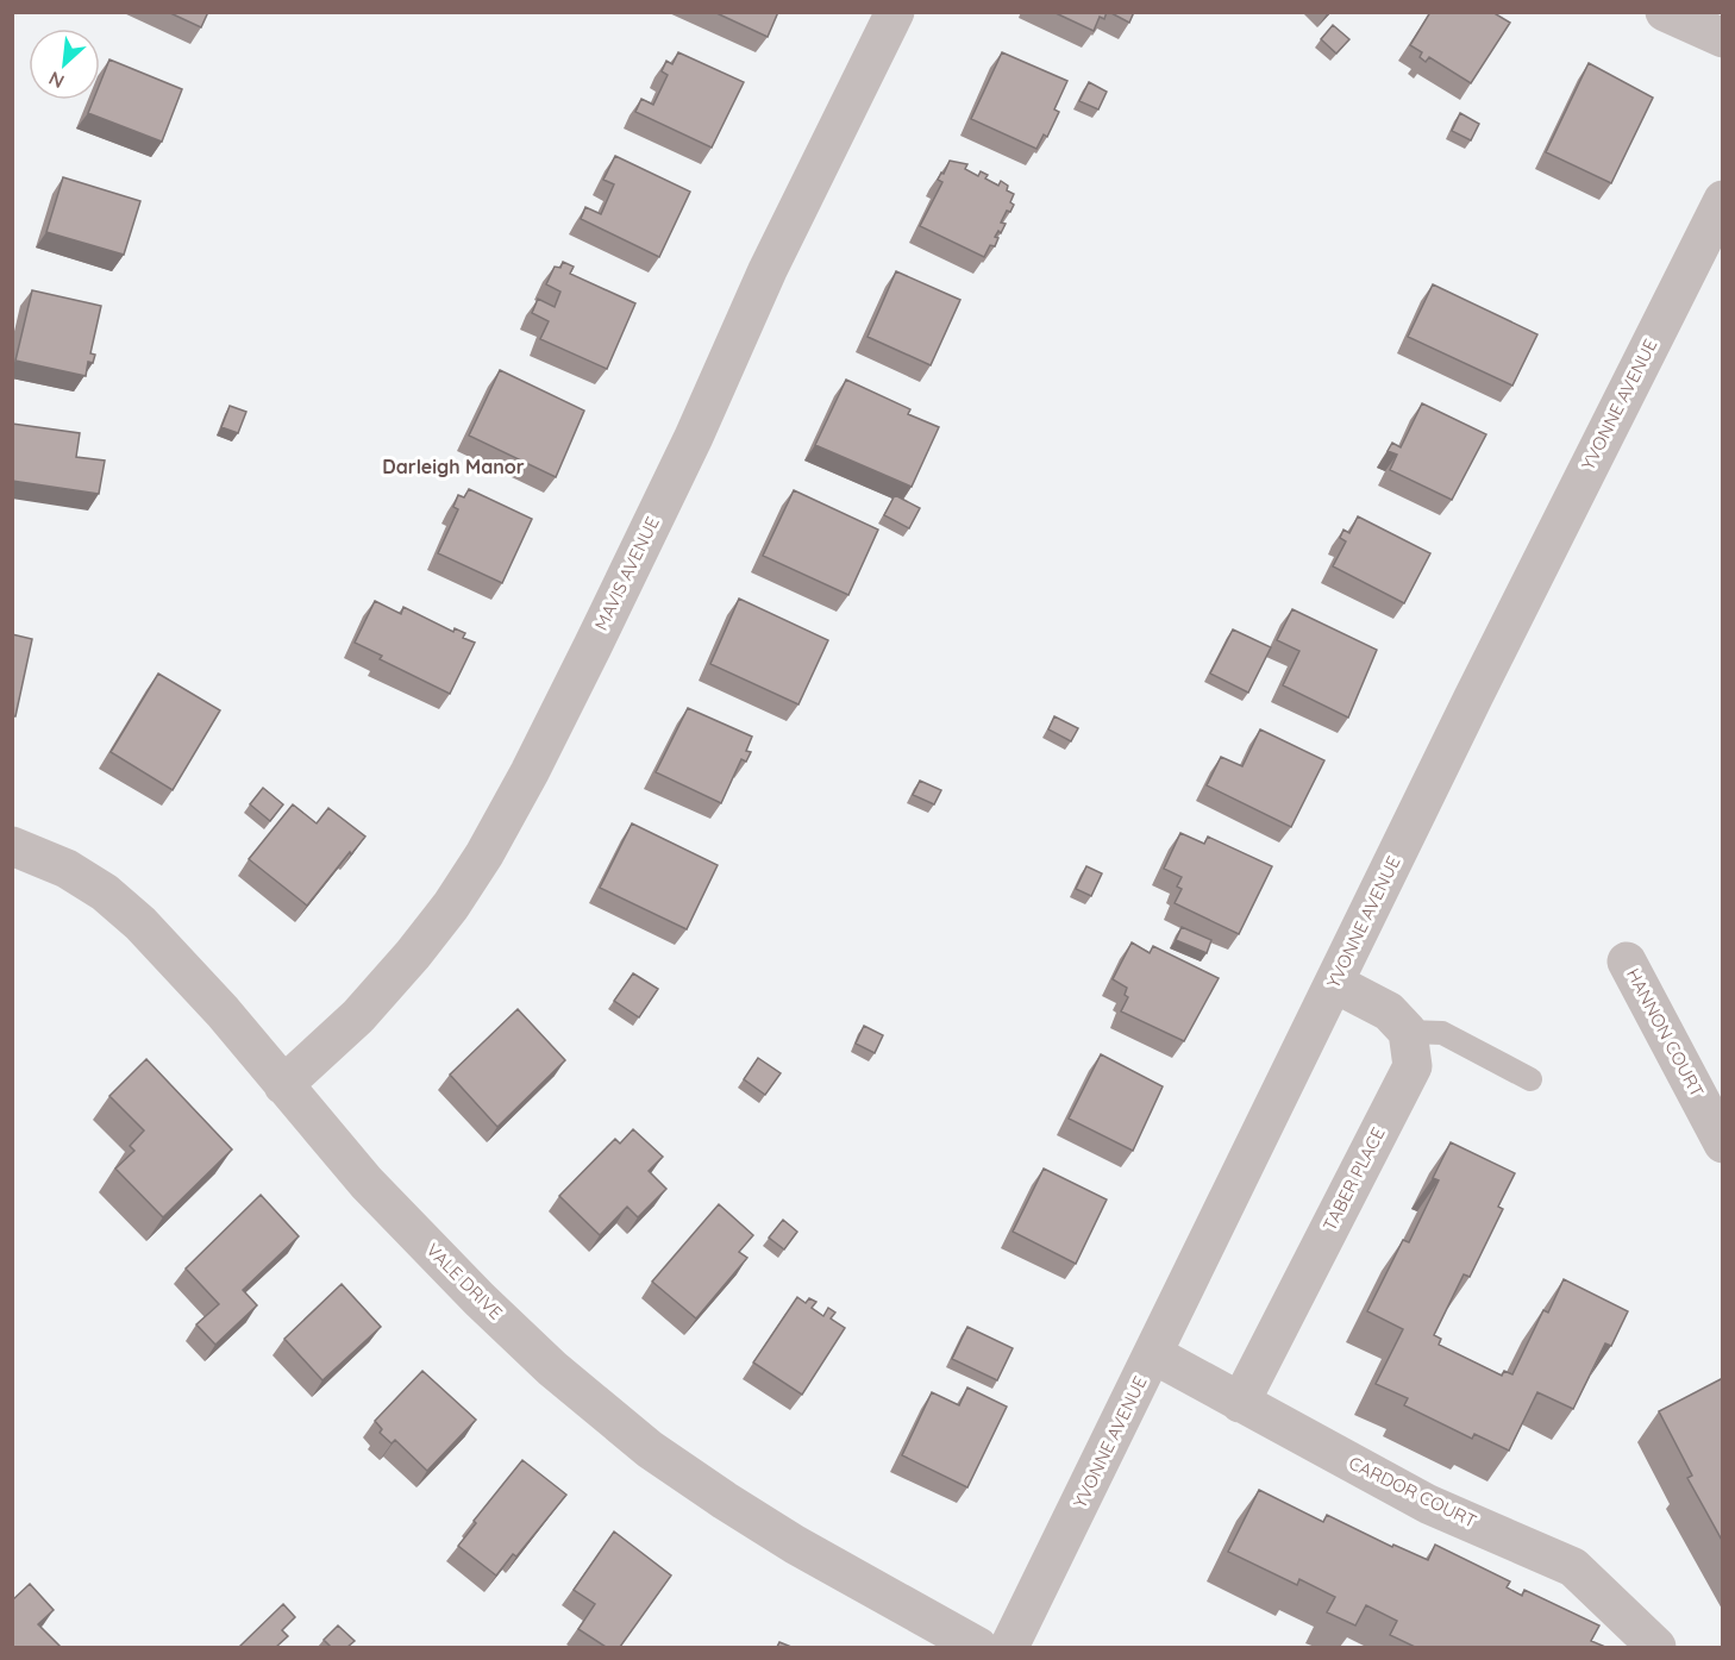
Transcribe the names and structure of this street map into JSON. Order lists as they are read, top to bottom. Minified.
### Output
{"streets":{"street":["YVONNE AVENUE","MAVIS AVENUE","HANNON COURT","TABER PLACE","VALE DRIVE","CARDOR COURT"]},"crossings":[["YVONNE AVENUE","CARDOR COURT"],["MAVIS AVENUE","VALE DRIVE"],["TABER PLACE","CARDOR COURT"]],"districts":["Darleigh Manor"],"north":"bottom left"}
